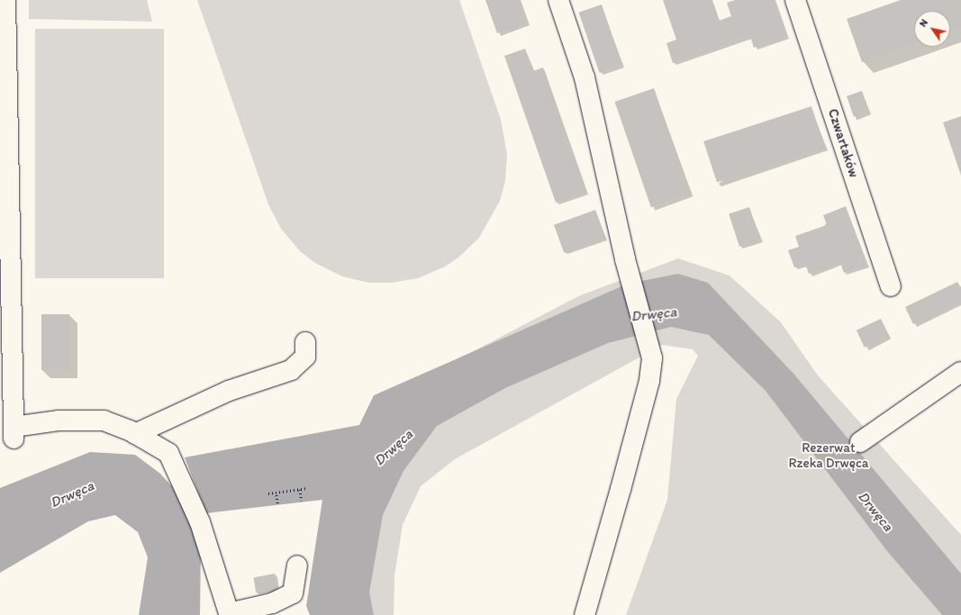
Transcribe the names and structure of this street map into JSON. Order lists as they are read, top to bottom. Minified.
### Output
{"streets":{"street":["Czwartaków"]},"water":["Drwęca"],"parks":["Rezerwat Rzeka Drwęca"],"north":"top left"}
